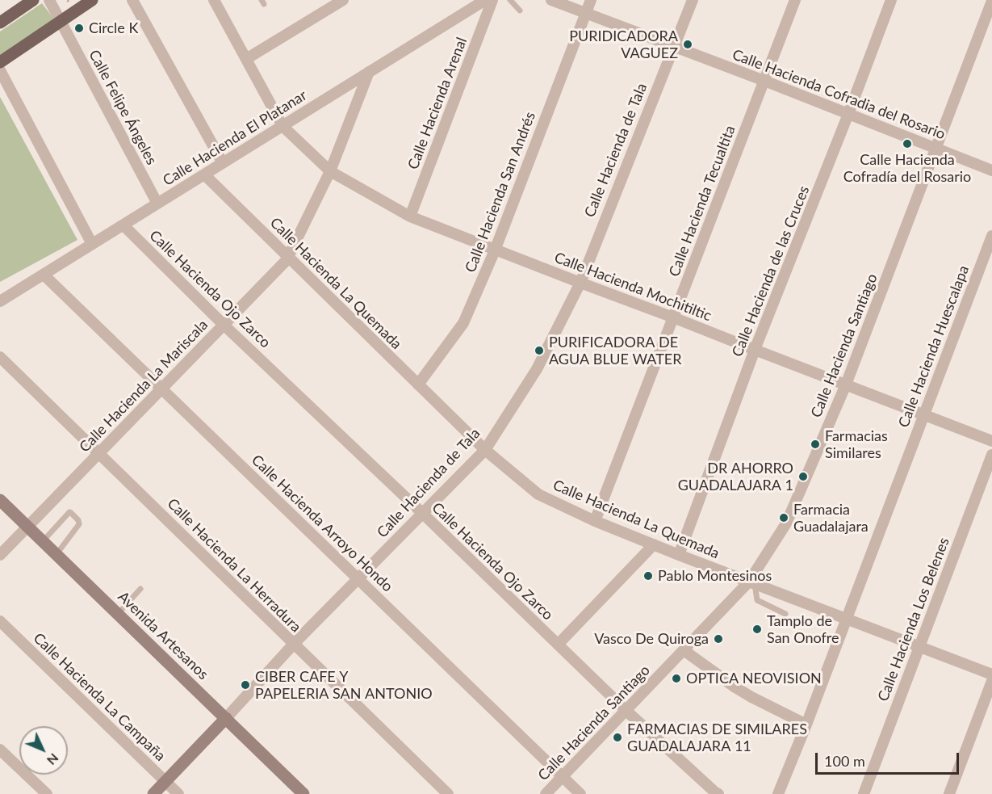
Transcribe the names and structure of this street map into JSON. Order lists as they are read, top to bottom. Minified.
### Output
{"streets":{"main road":["Calle Hacienda de Tala","Avenida Artesanos"],"street":["Calle Hacienda Cofradia del Rosario","Calle Hacienda Arenal","Calle Felipe Ángeles","Calle Hacienda El Platanar","Calle Hacienda San Andrés","Calle Hacienda Tecualtita","Calle Hacienda de las Cruces","Calle Hacienda La Quemada","Calle Hacienda Mochitiltic","Calle Hacienda Ojo Zarco","Calle Hacienda Santiago","Calle Hacienda Huescalapa","Calle Hacienda La Mariscala","Calle Hacienda Arroyo Hondo","Calle Hacienda La Herradura","Calle Hacienda Los Belenes","Calle Hacienda La Campaña"]},"crossings":[["Calle Hacienda Cofradia del Rosario","Calle Hacienda de Tala"],["Calle Hacienda Cofradia del Rosario","Calle Hacienda San Andrés"],["Calle Hacienda Cofradia del Rosario","Calle Hacienda Tecualtita"],["Calle Hacienda Cofradia del Rosario","Calle Hacienda de las Cruces"],["Calle Hacienda Cofradia del Rosario","Calle Hacienda Santiago"],["Calle Hacienda Arenal","Calle Hacienda Mochitiltic"],["Calle Felipe Ángeles","Calle Hacienda El Platanar"],["Calle Hacienda El Platanar","Calle Hacienda La Quemada"],["Calle Hacienda El Platanar","Calle Hacienda Mochitiltic"],["Calle Hacienda El Platanar","Calle Hacienda Ojo Zarco"],["Calle Hacienda El Platanar","Calle Hacienda La Mariscala"],["Calle Hacienda El Platanar","Calle Hacienda Arroyo Hondo"],["Calle Hacienda de Tala","Calle Hacienda La Quemada"],["Calle Hacienda de Tala","Calle Hacienda Mochitiltic"],["Calle Hacienda de Tala","Calle Hacienda Ojo Zarco"],["Calle Hacienda de Tala","Calle Hacienda Arroyo Hondo"],["Calle Hacienda de Tala","Calle Hacienda La Herradura"],["Calle Hacienda de Tala","Avenida Artesanos"],["Calle Hacienda de Tala","Calle Hacienda La Campaña"],["Calle Hacienda San Andrés","Calle Hacienda La Quemada"],["Calle Hacienda San Andrés","Calle Hacienda Mochitiltic"],["Calle Hacienda Tecualtita","Calle Hacienda La Quemada"],["Calle Hacienda Tecualtita","Calle Hacienda Mochitiltic"],["Calle Hacienda de las Cruces","Calle Hacienda La Quemada"],["Calle Hacienda de las Cruces","Calle Hacienda Mochitiltic"],["Calle Hacienda La Quemada","Calle Hacienda Santiago"],["Calle Hacienda La Quemada","Calle Hacienda Huescalapa"],["Calle Hacienda La Quemada","Calle Hacienda La Mariscala"],["Calle Hacienda La Quemada","Calle Hacienda Los Belenes"],["Calle Hacienda Mochitiltic","Calle Hacienda Santiago"],["Calle Hacienda Mochitiltic","Calle Hacienda Huescalapa"],["Calle Hacienda Mochitiltic","Calle Hacienda La Mariscala"],["Calle Hacienda Ojo Zarco","Calle Hacienda Santiago"],["Calle Hacienda Ojo Zarco","Calle Hacienda La Mariscala"],["Calle Hacienda Santiago","Calle Hacienda Arroyo Hondo"],["Calle Hacienda La Mariscala","Calle Hacienda Arroyo Hondo"],["Calle Hacienda La Mariscala","Calle Hacienda La Herradura"],["Calle Hacienda La Mariscala","Avenida Artesanos"]],"places":["Circle K","PURIDICADORA VAGUEZ","Calle Hacienda Cofradía del Rosario","PURIFICADORA DE AGUA BLUE WATER","Farmacias Similares","DR AHORRO GUADALAJARA 1","Farmacia Guadalajara","Pablo Montesinos","Tamplo de San Onofre","Vasco De Quiroga","OPTICA NEOVISION","CIBER CAFE Y PAPELERIA SAN ANTONIO","FARMACIAS DE SIMILARES GUADALAJARA 11"],"scale_bar":"100 m","north":"bottom right"}
